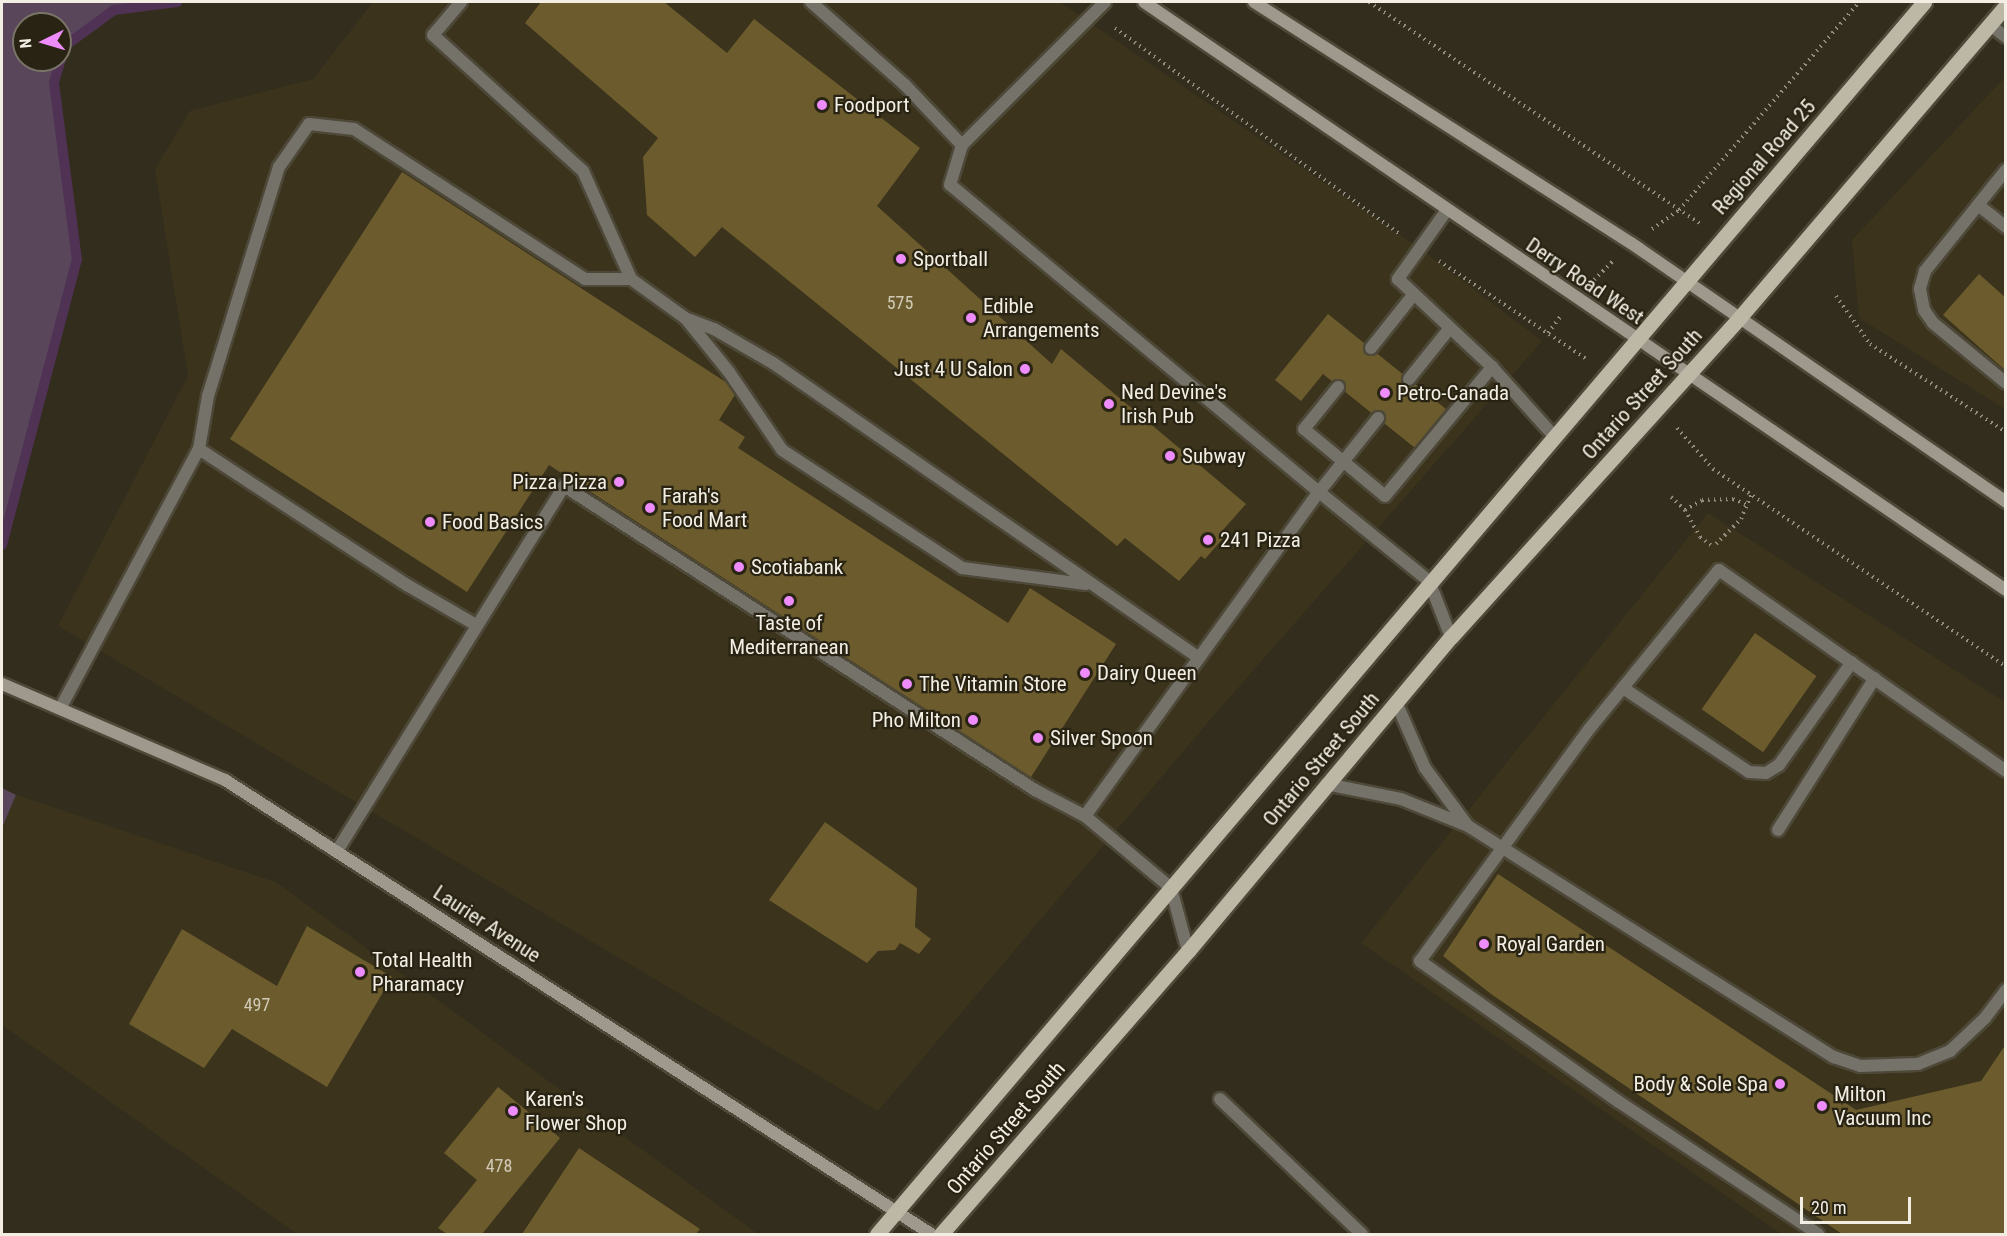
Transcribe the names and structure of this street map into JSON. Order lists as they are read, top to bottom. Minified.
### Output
{"streets":{"main road":["Regional Road 25","Derry Road West","Ontario Street South","Laurier Avenue"]},"crossings":[["Regional Road 25","Derry Road West"],["Regional Road 25","Ontario Street South"],["Derry Road West","Ontario Street South"],["Ontario Street South","Laurier Avenue"]],"places":["Foodport","Sportball","Edible Arrangements","Just 4 U Salon","Petro-Canada","Ned Devine's Irish Pub","Subway","Pizza Pizza","Farah's Food Mart","Food Basics","241 Pizza","Scotiabank","Taste of Mediterranean","Dairy Queen","The Vitamin Store","Pho Milton","Silver Spoon","Royal Garden","Total Health Pharamacy","Body & Sole Spa","Milton Vacuum Inc","Karen's Flower Shop"],"house_numbers":["575","497","478"],"scale_bar":"20 m","north":"left"}
